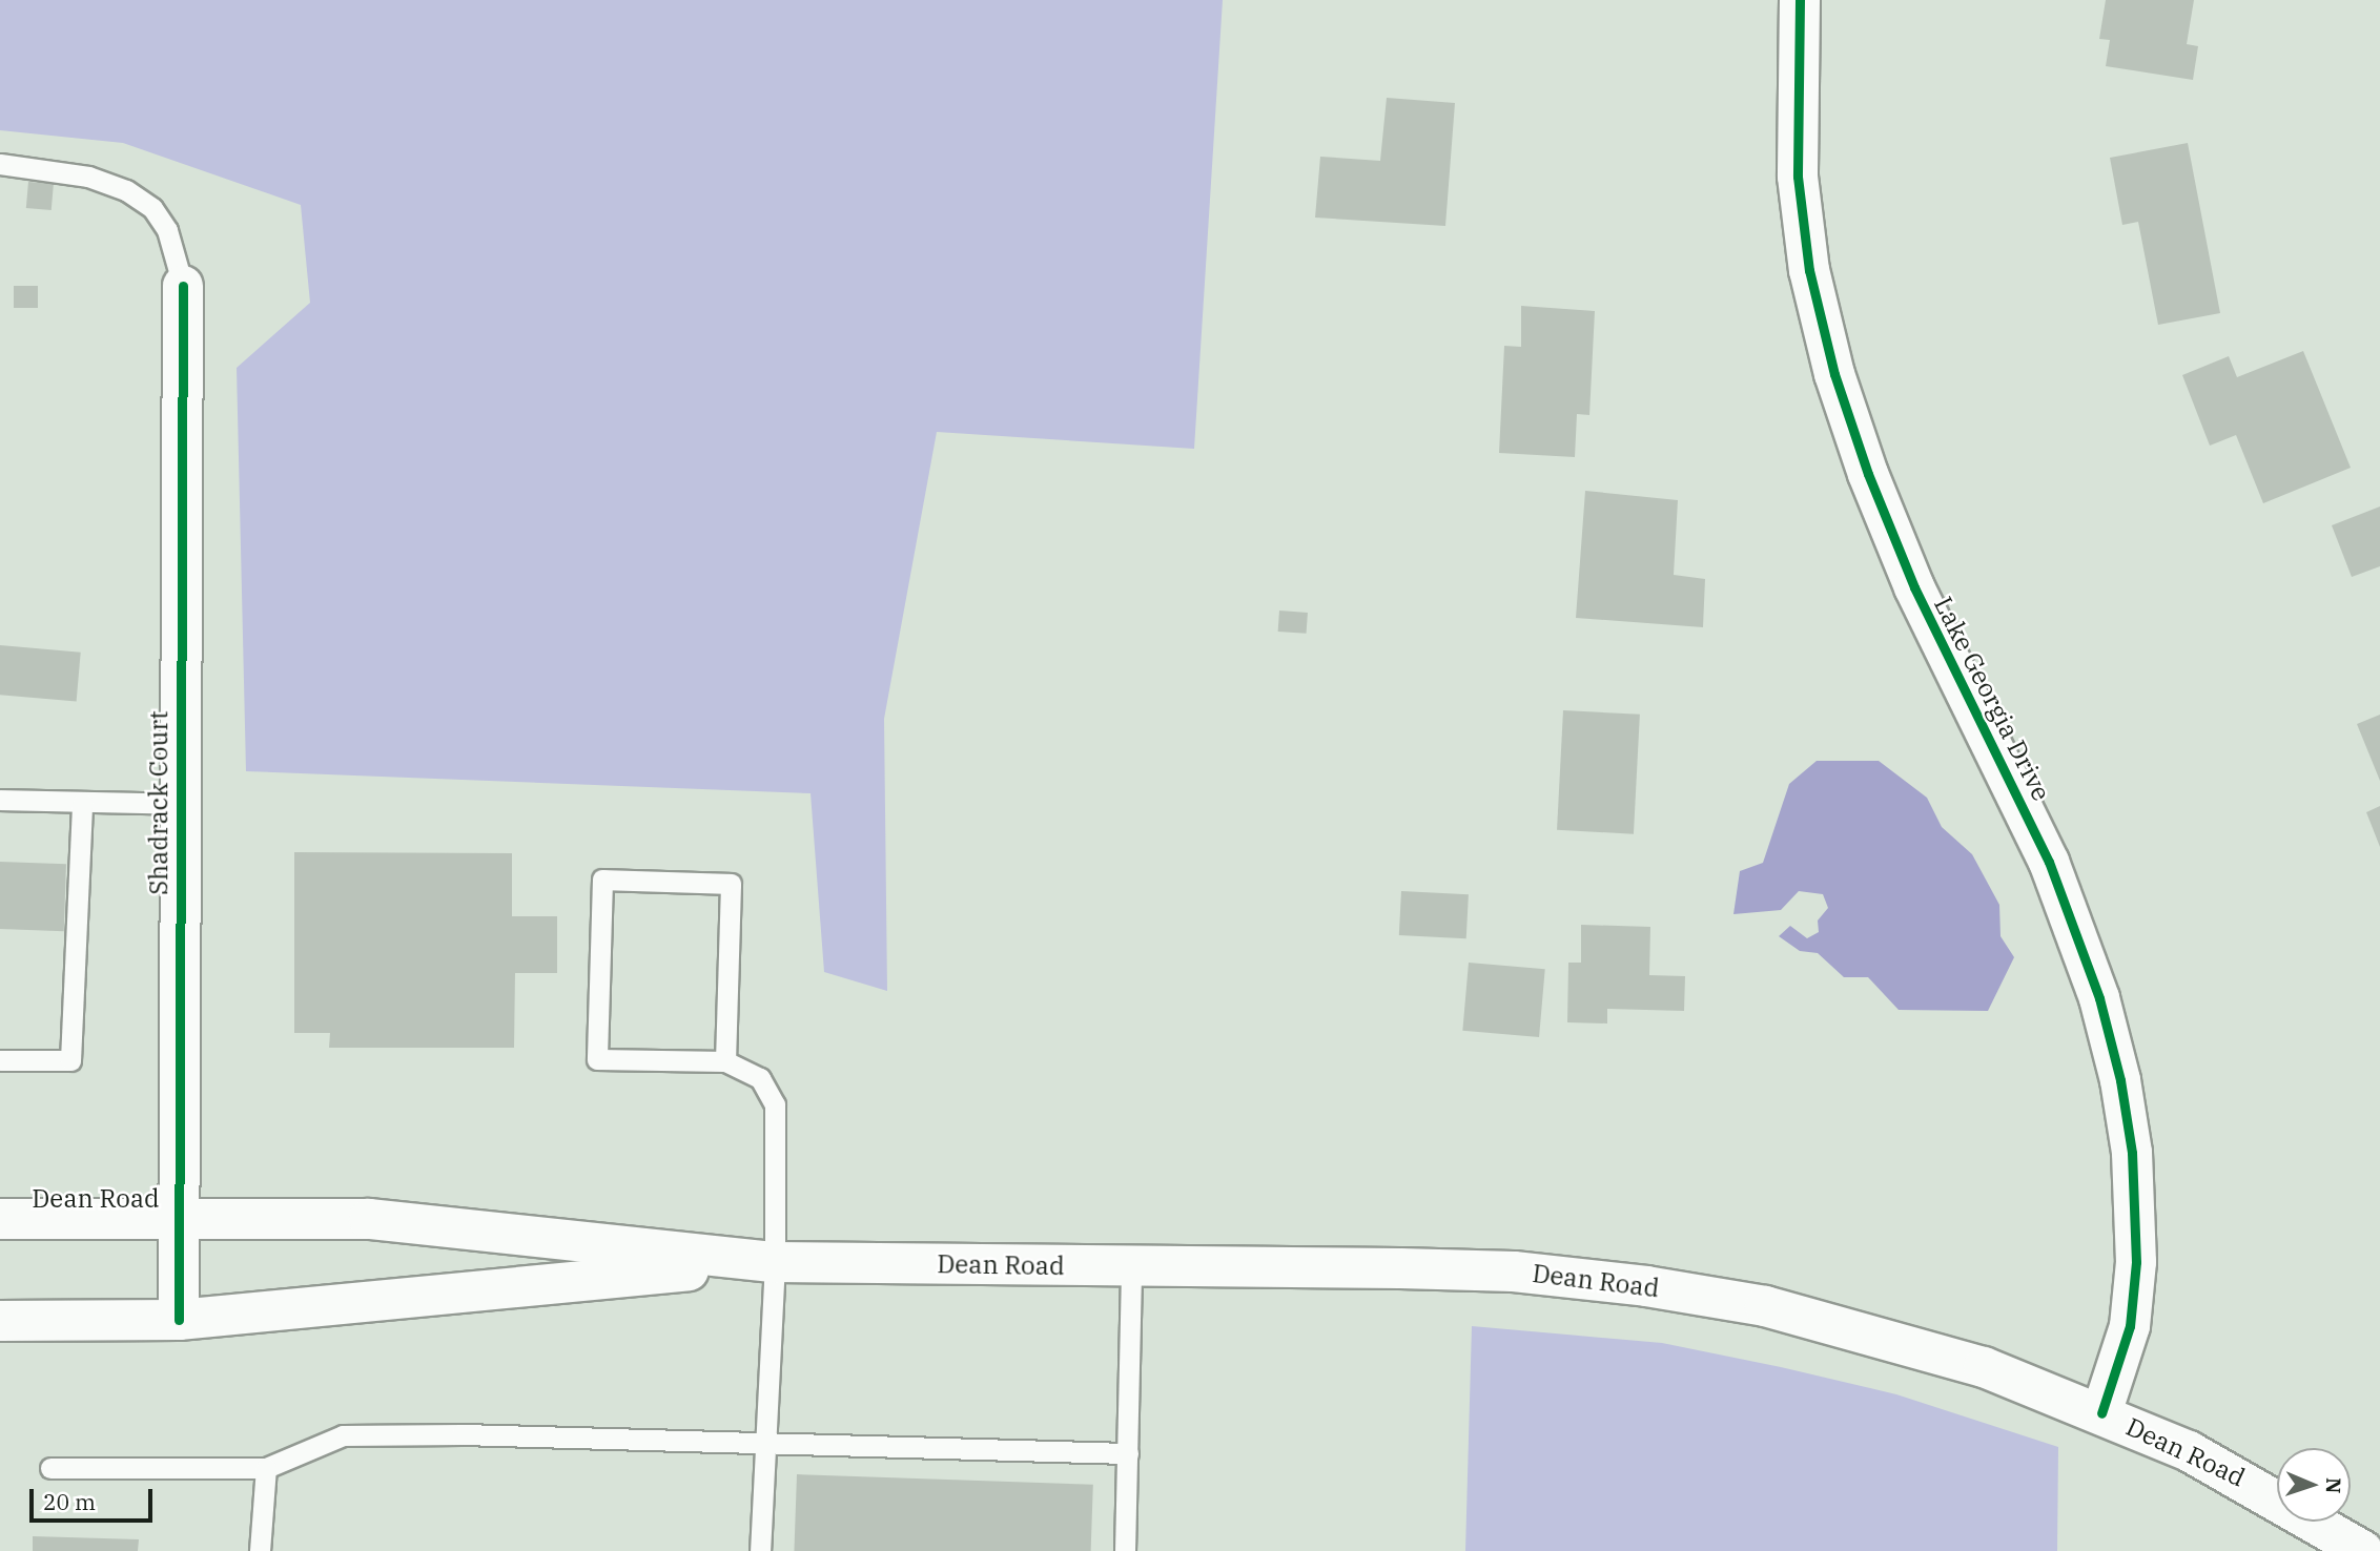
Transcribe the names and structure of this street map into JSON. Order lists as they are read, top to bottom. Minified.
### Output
{"streets":{"main road":["Lake Georgia Drive","Shadrack Court","Dean Road"]},"crossings":[["Lake Georgia Drive","Dean Road"],["Shadrack Court","Dean Road"]],"scale_bar":"20 m","north":"right"}
